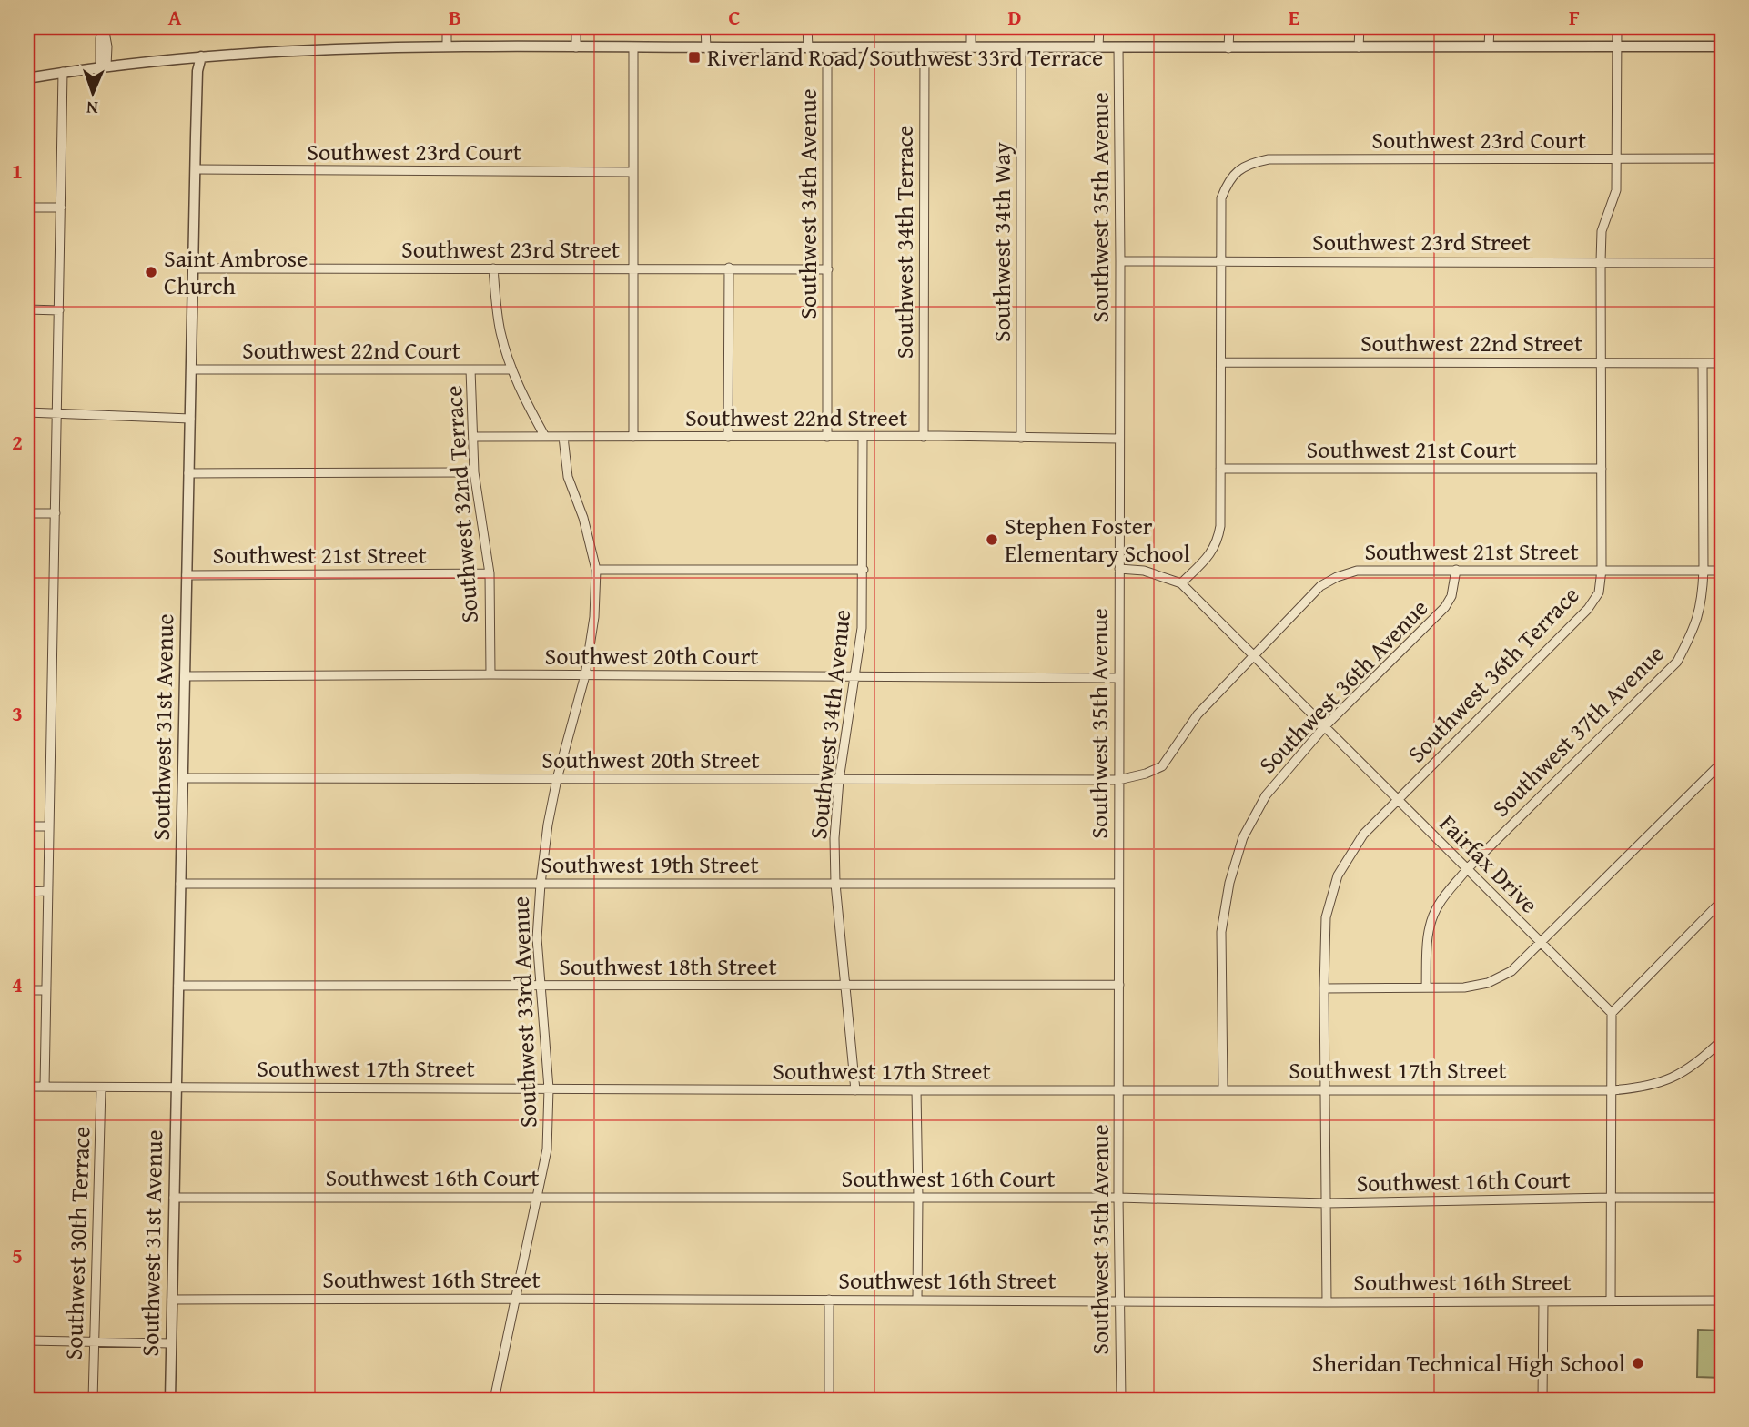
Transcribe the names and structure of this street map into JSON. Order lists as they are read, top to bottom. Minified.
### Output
{"streets":{"street":["Southwest 23rd Court","Southwest 34th Avenue","Southwest 35th Avenue","Southwest 34th Terrace","Southwest 34th Way","Southwest 23rd Street","Southwest 22nd Street","Southwest 22nd Court","Southwest 21st Court","Southwest 32nd Terrace","Southwest 21st Street","Southwest 20th Court","Southwest 36th Terrace","Southwest 36th Avenue","Southwest 31st Avenue","Southwest 37th Avenue","Southwest 20th Street","Fairfax Drive","Southwest 19th Street","Southwest 18th Street","Southwest 33rd Avenue","Southwest 17th Street","Southwest 16th Court","Southwest 30th Terrace","Southwest 16th Street"]},"crossings":[["Southwest 23rd Court","Southwest 23rd Street"],["Southwest 23rd Court","Southwest 36th Terrace"],["Southwest 23rd Court","Southwest 31st Avenue"],["Southwest 34th Avenue","Southwest 23rd Street"],["Southwest 34th Avenue","Southwest 22nd Street"],["Southwest 34th Avenue","Southwest 20th Court"],["Southwest 34th Avenue","Southwest 20th Street"],["Southwest 34th Avenue","Southwest 19th Street"],["Southwest 34th Avenue","Southwest 18th Street"],["Southwest 34th Avenue","Southwest 17th Street"],["Southwest 35th Avenue","Southwest 23rd Street"],["Southwest 35th Avenue","Southwest 22nd Street"],["Southwest 35th Avenue","Southwest 21st Street"],["Southwest 35th Avenue","Southwest 20th Court"],["Southwest 35th Avenue","Southwest 20th Street"],["Southwest 35th Avenue","Fairfax Drive"],["Southwest 35th Avenue","Southwest 19th Street"],["Southwest 35th Avenue","Southwest 18th Street"],["Southwest 35th Avenue","Southwest 17th Street"],["Southwest 35th Avenue","Southwest 16th Court"],["Southwest 35th Avenue","Southwest 16th Street"],["Southwest 34th Terrace","Southwest 22nd Street"],["Southwest 34th Way","Southwest 22nd Street"],["Southwest 23rd Street","Southwest 36th Terrace"],["Southwest 23rd Street","Southwest 31st Avenue"],["Southwest 22nd Street","Southwest 32nd Terrace"],["Southwest 22nd Street","Southwest 36th Terrace"],["Southwest 22nd Street","Southwest 37th Avenue"],["Southwest 22nd Street","Southwest 33rd Avenue"],["Southwest 22nd Court","Southwest 32nd Terrace"],["Southwest 22nd Court","Southwest 31st Avenue"],["Southwest 21st Court","Southwest 36th Terrace"],["Southwest 32nd Terrace","Southwest 21st Street"],["Southwest 32nd Terrace","Southwest 20th Court"],["Southwest 21st Street","Southwest 36th Terrace"],["Southwest 21st Street","Southwest 36th Avenue"],["Southwest 21st Street","Southwest 31st Avenue"],["Southwest 21st Street","Southwest 37th Avenue"],["Southwest 21st Street","Southwest 20th Street"],["Southwest 21st Street","Fairfax Drive"],["Southwest 20th Court","Southwest 31st Avenue"],["Southwest 20th Court","Southwest 33rd Avenue"],["Southwest 36th Terrace","Fairfax Drive"],["Southwest 36th Terrace","Southwest 17th Street"],["Southwest 36th Terrace","Southwest 16th Court"],["Southwest 36th Terrace","Southwest 16th Street"],["Southwest 36th Avenue","Fairfax Drive"],["Southwest 36th Avenue","Southwest 17th Street"],["Southwest 31st Avenue","Southwest 20th Street"],["Southwest 31st Avenue","Southwest 19th Street"],["Southwest 31st Avenue","Southwest 18th Street"],["Southwest 31st Avenue","Southwest 17th Street"],["Southwest 31st Avenue","Southwest 16th Court"],["Southwest 31st Avenue","Southwest 16th Street"],["Southwest 37th Avenue","Fairfax Drive"],["Southwest 20th Street","Southwest 33rd Avenue"],["Southwest 19th Street","Southwest 33rd Avenue"],["Southwest 18th Street","Southwest 33rd Avenue"],["Southwest 33rd Avenue","Southwest 17th Street"],["Southwest 33rd Avenue","Southwest 16th Court"],["Southwest 33rd Avenue","Southwest 16th Street"],["Southwest 17th Street","Southwest 30th Terrace"]],"places":{"transit":["Riverland Road/Southwest 33rd Terrace"],"other":["Saint Ambrose Church","Stephen Foster Elementary School","Sheridan Technical High School"]},"north":"bottom","grid":{"columns":["A","B","C","D","E","F"],"rows":["1","2","3","4","5"]}}
